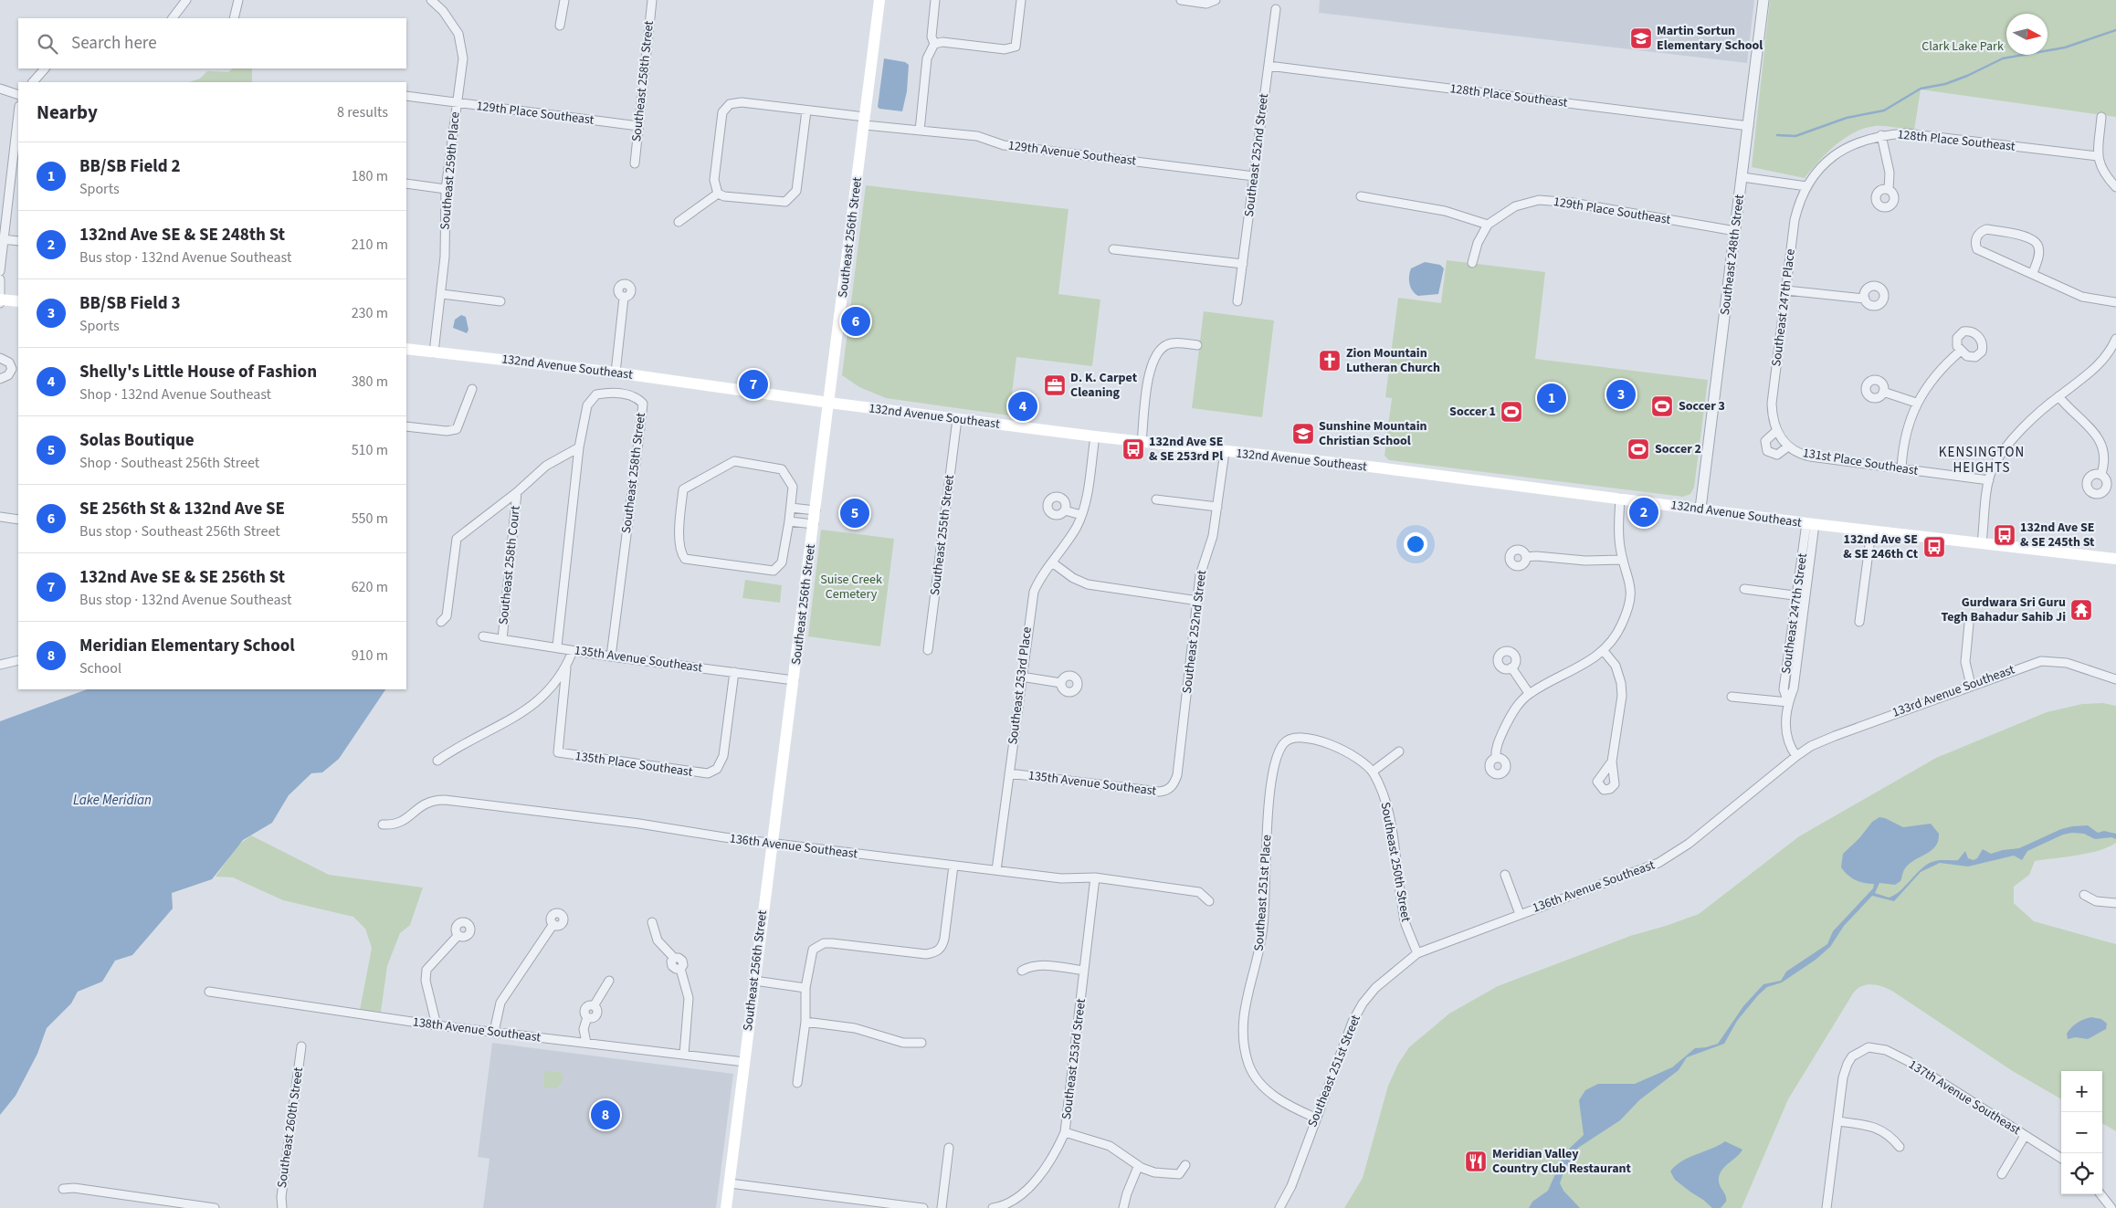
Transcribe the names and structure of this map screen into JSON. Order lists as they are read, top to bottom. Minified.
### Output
{"streets":{"main road":["Southeast 256th Street","132nd Avenue Southeast"],"street":["Southeast 258th Street","128th Place Southeast","129th Place Southeast","129th Avenue Southeast","Southeast 252nd Street","Southeast 259th Place","Southeast 248th Street","Southeast 247th Place","131st Place Southeast","Southeast 255th Street","Southeast 258th Court","Southeast 247th Street","135th Avenue Southeast","Southeast 253rd Place","133rd Avenue Southeast","135th Place Southeast","136th Avenue Southeast","Southeast 250th Street","Southeast 251st Place","138th Avenue Southeast","Southeast 253rd Street","Southeast 251st Street","137th Avenue Southeast","Southeast 260th Street"]},"crossings":[["Southeast 258th Street","129th Place Southeast"],["Southeast 258th Street","135th Avenue Southeast"],["128th Place Southeast","Southeast 252nd Street"],["128th Place Southeast","Southeast 248th Street"],["128th Place Southeast","Southeast 247th Place"],["129th Place Southeast","Southeast 259th Place"],["129th Place Southeast","Southeast 248th Street"],["129th Avenue Southeast","Southeast 252nd Street"],["129th Avenue Southeast","Southeast 256th Street"],["Southeast 252nd Street","132nd Avenue Southeast"],["Southeast 252nd Street","135th Avenue Southeast"],["Southeast 259th Place","132nd Avenue Southeast"],["Southeast 256th Street","132nd Avenue Southeast"],["Southeast 256th Street","135th Avenue Southeast"],["Southeast 256th Street","136th Avenue Southeast"],["Southeast 256th Street","138th Avenue Southeast"],["Southeast 248th Street","132nd Avenue Southeast"],["Southeast 247th Place","131st Place Southeast"],["132nd Avenue Southeast","Southeast 255th Street"],["132nd Avenue Southeast","Southeast 247th Street"],["132nd Avenue Southeast","Southeast 253rd Place"],["Southeast 258th Court","135th Avenue Southeast"],["Southeast 247th Street","133rd Avenue Southeast"],["Southeast 247th Street","136th Avenue Southeast"],["135th Avenue Southeast","Southeast 253rd Place"],["135th Avenue Southeast","135th Place Southeast"],["Southeast 253rd Place","136th Avenue Southeast"],["133rd Avenue Southeast","136th Avenue Southeast"],["136th Avenue Southeast","Southeast 250th Street"],["136th Avenue Southeast","Southeast 253rd Street"],["136th Avenue Southeast","Southeast 251st Street"],["Southeast 250th Street","Southeast 251st Place"],["Southeast 250th Street","Southeast 251st Street"],["Southeast 251st Place","Southeast 251st Street"]],"districts":["KENSINGTON HEIGHTS"],"water":["Lake Meridian"],"parks":["Clark Lake Park","Suise Creek Cemetery"],"places":{"school or university":["Martin Sortun Elementary School","Sunshine Mountain Christian School"],"church":["Zion Mountain Lutheran Church"],"office":["D. K. Carpet Cleaning"],"sports":["Soccer 3","Soccer 1","Soccer 2"],"bus stop":["132nd Ave SE & SE 253rd Pl","132nd Ave SE & SE 245th St","132nd Ave SE & SE 246th Ct"],"temple":["Gurdwara Sri Guru Tegh Bahadur Sahib Ji"],"restaurant":["Meridian Valley Country Club Restaurant"]},"north":"right","page":{"search":"Search here","heading":["Nearby","8 results"],"list":[{"mark":"1","name":"BB/SB Field 2","note":"Sports","value":"180 m"},{"mark":"2","name":"132nd Ave SE & SE 248th St","note":"Bus stop · 132nd Avenue Southeast","value":"210 m"},{"mark":"3","name":"BB/SB Field 3","note":"Sports","value":"230 m"},{"mark":"4","name":"Shelly's Little House of Fashion","note":"Shop · 132nd Avenue Southeast","value":"380 m"},{"mark":"5","name":"Solas Boutique","note":"Shop · Southeast 256th Street","value":"510 m"},{"mark":"6","name":"SE 256th St & 132nd Ave SE","note":"Bus stop · Southeast 256th Street","value":"550 m"},{"mark":"7","name":"132nd Ave SE & SE 256th St","note":"Bus stop · 132nd Avenue Southeast","value":"620 m"},{"mark":"8","name":"Meridian Elementary School","note":"School","value":"910 m"}],"pins":["6","7","3","1","4","2","5","8"],"map_buttons":["+","−"]}}
